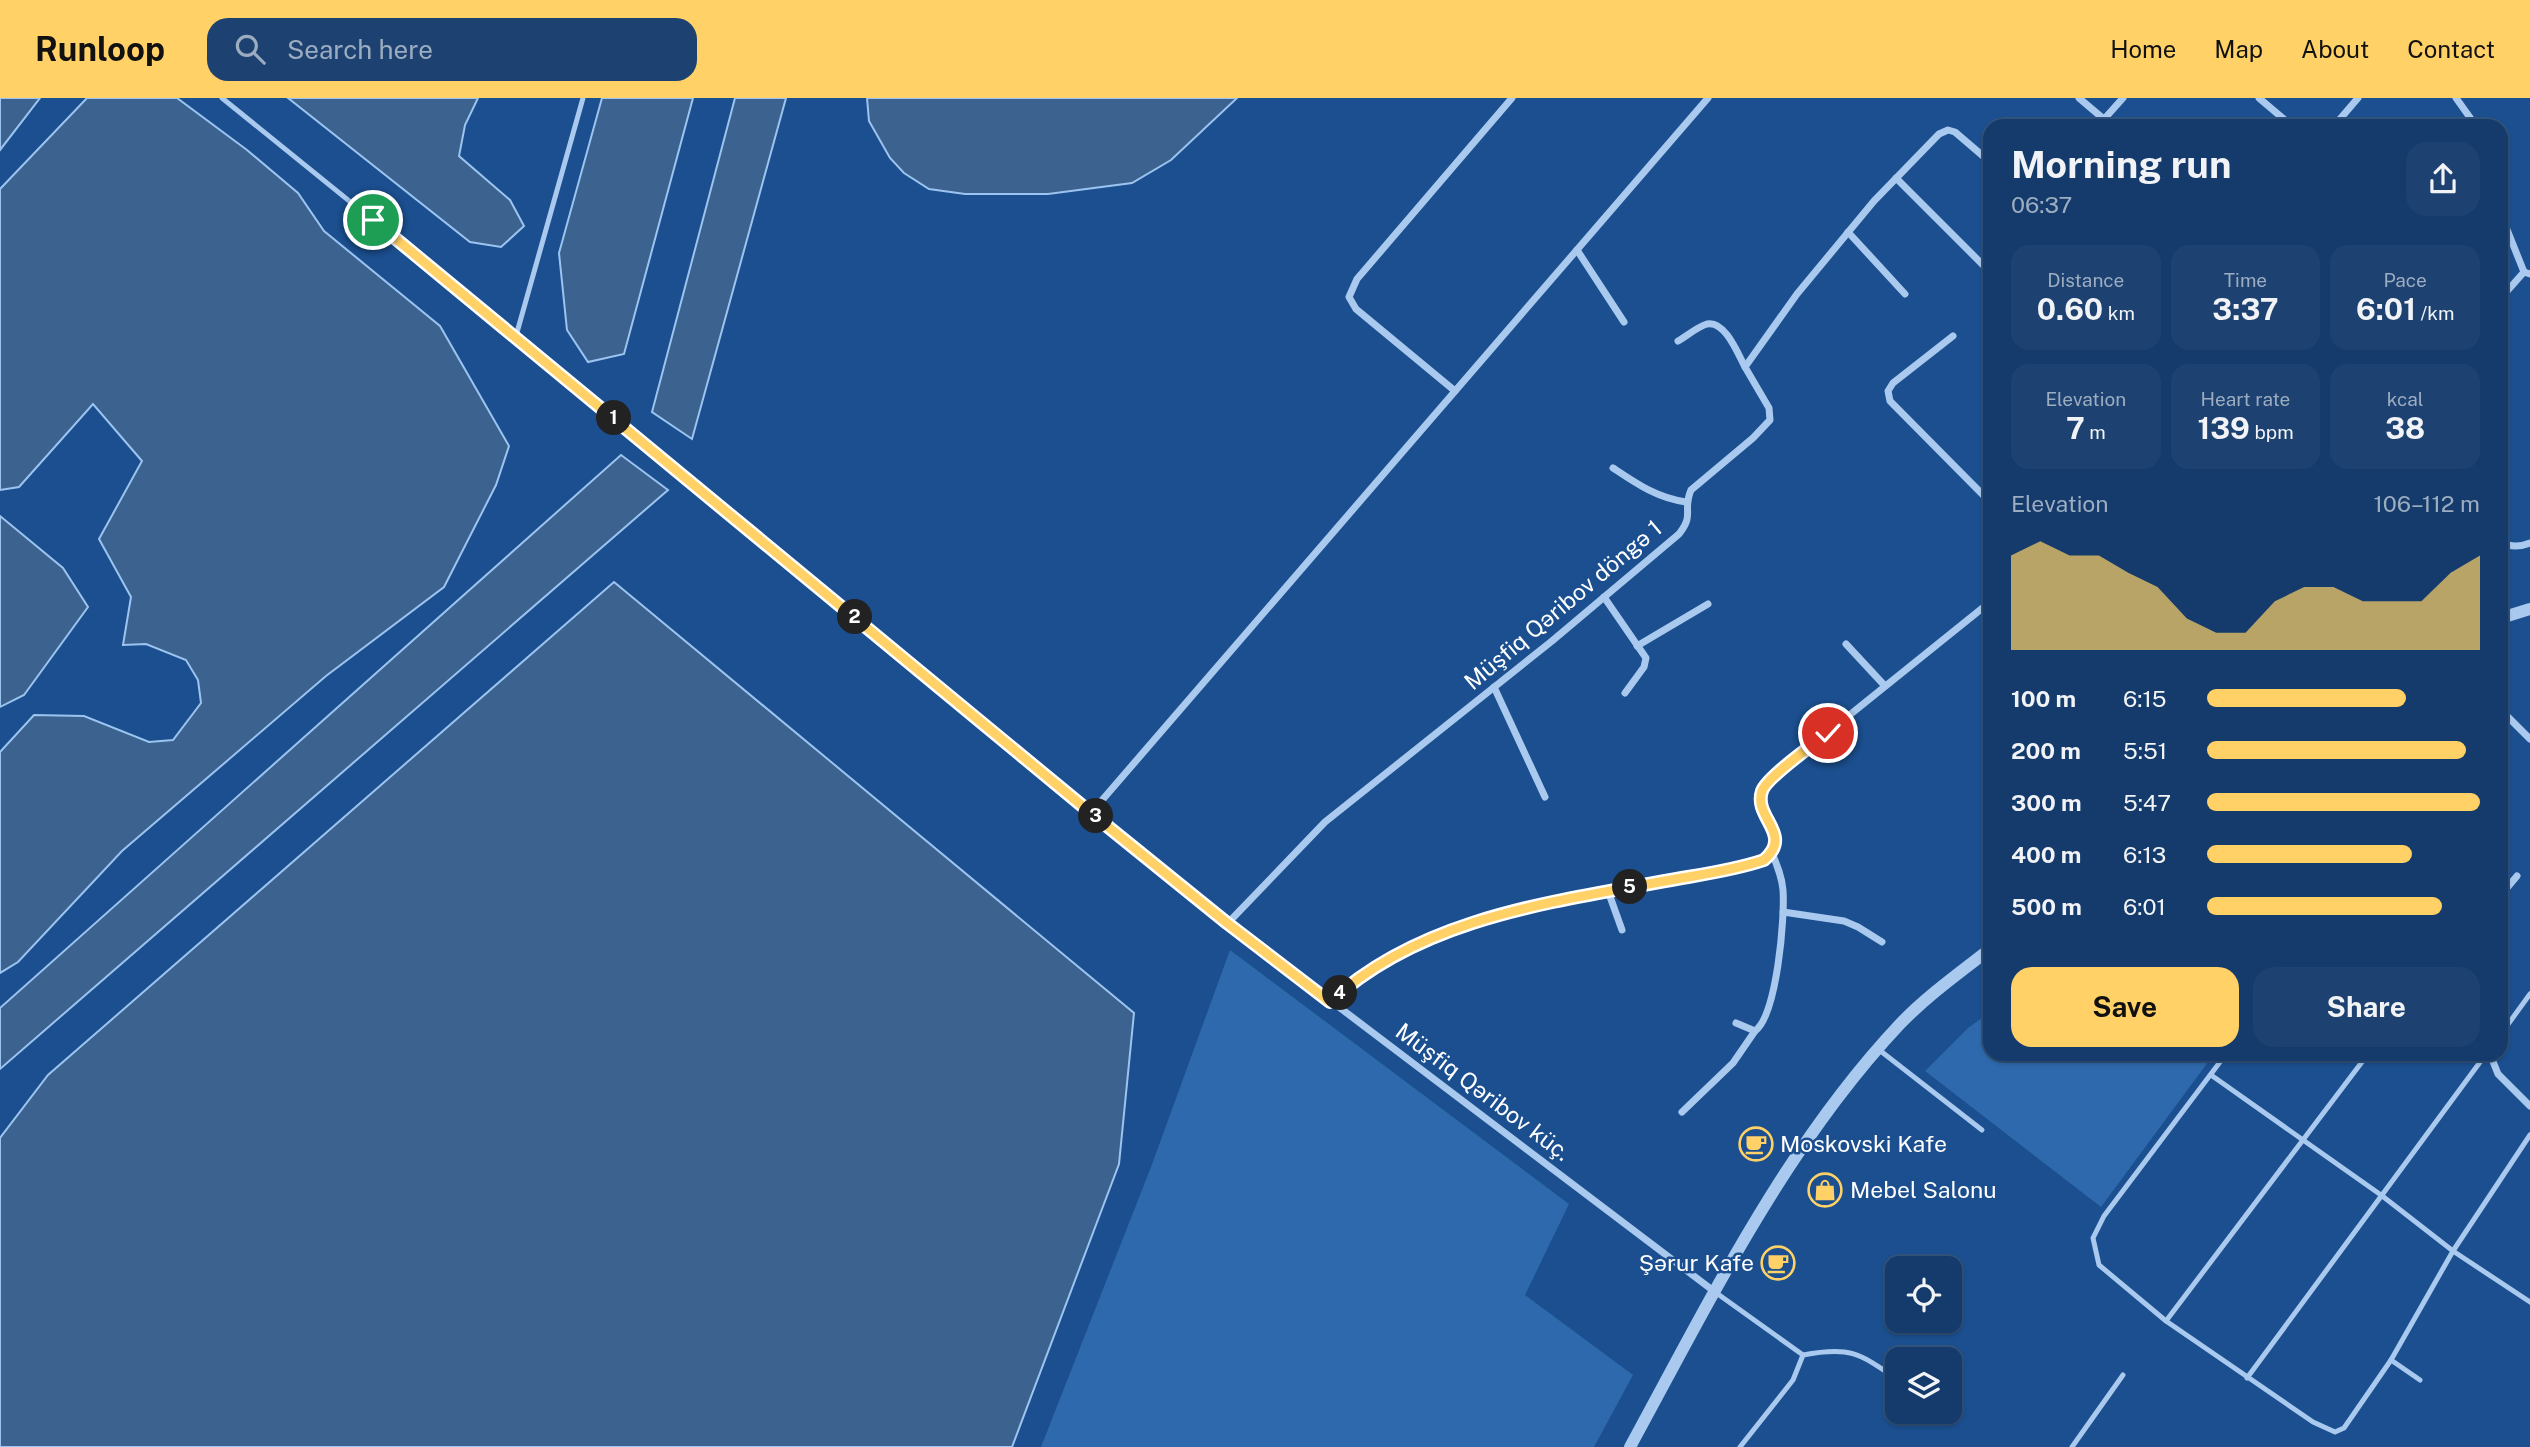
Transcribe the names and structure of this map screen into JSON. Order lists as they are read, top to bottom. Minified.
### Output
{"streets":{"street":["Müşfiq Qəribov döngə 1","Müşfiq Qəribov küç."]},"crossings":[["Müşfiq Qəribov döngə 1","Müşfiq Qəribov küç."]],"places":{"cafe":["Moskovski Kafe","Şərur Kafe"],"shop":["Mebel Salonu"]},"page":{"header":"Runloop","search":"Search here","nav":["Home","Map","About","Contact"],"heading":["Morning run","06:37"],"stats":[["Distance","0.60 km"],["Time","3:37"],["Pace","6:01 /km"],["Elevation","7 m"],["Heart rate","139 bpm"],["kcal","38"]],"pins":["1","2","3","5","4"],"chart":["Elevation","106–112 m"],"list":[{"name":"100 m","note":"6:15"},{"name":"200 m","note":"5:51"},{"name":"300 m","note":"5:47"},{"name":"400 m","note":"6:13"},{"name":"500 m","note":"6:01"}],"buttons":["Save","Share"]}}
